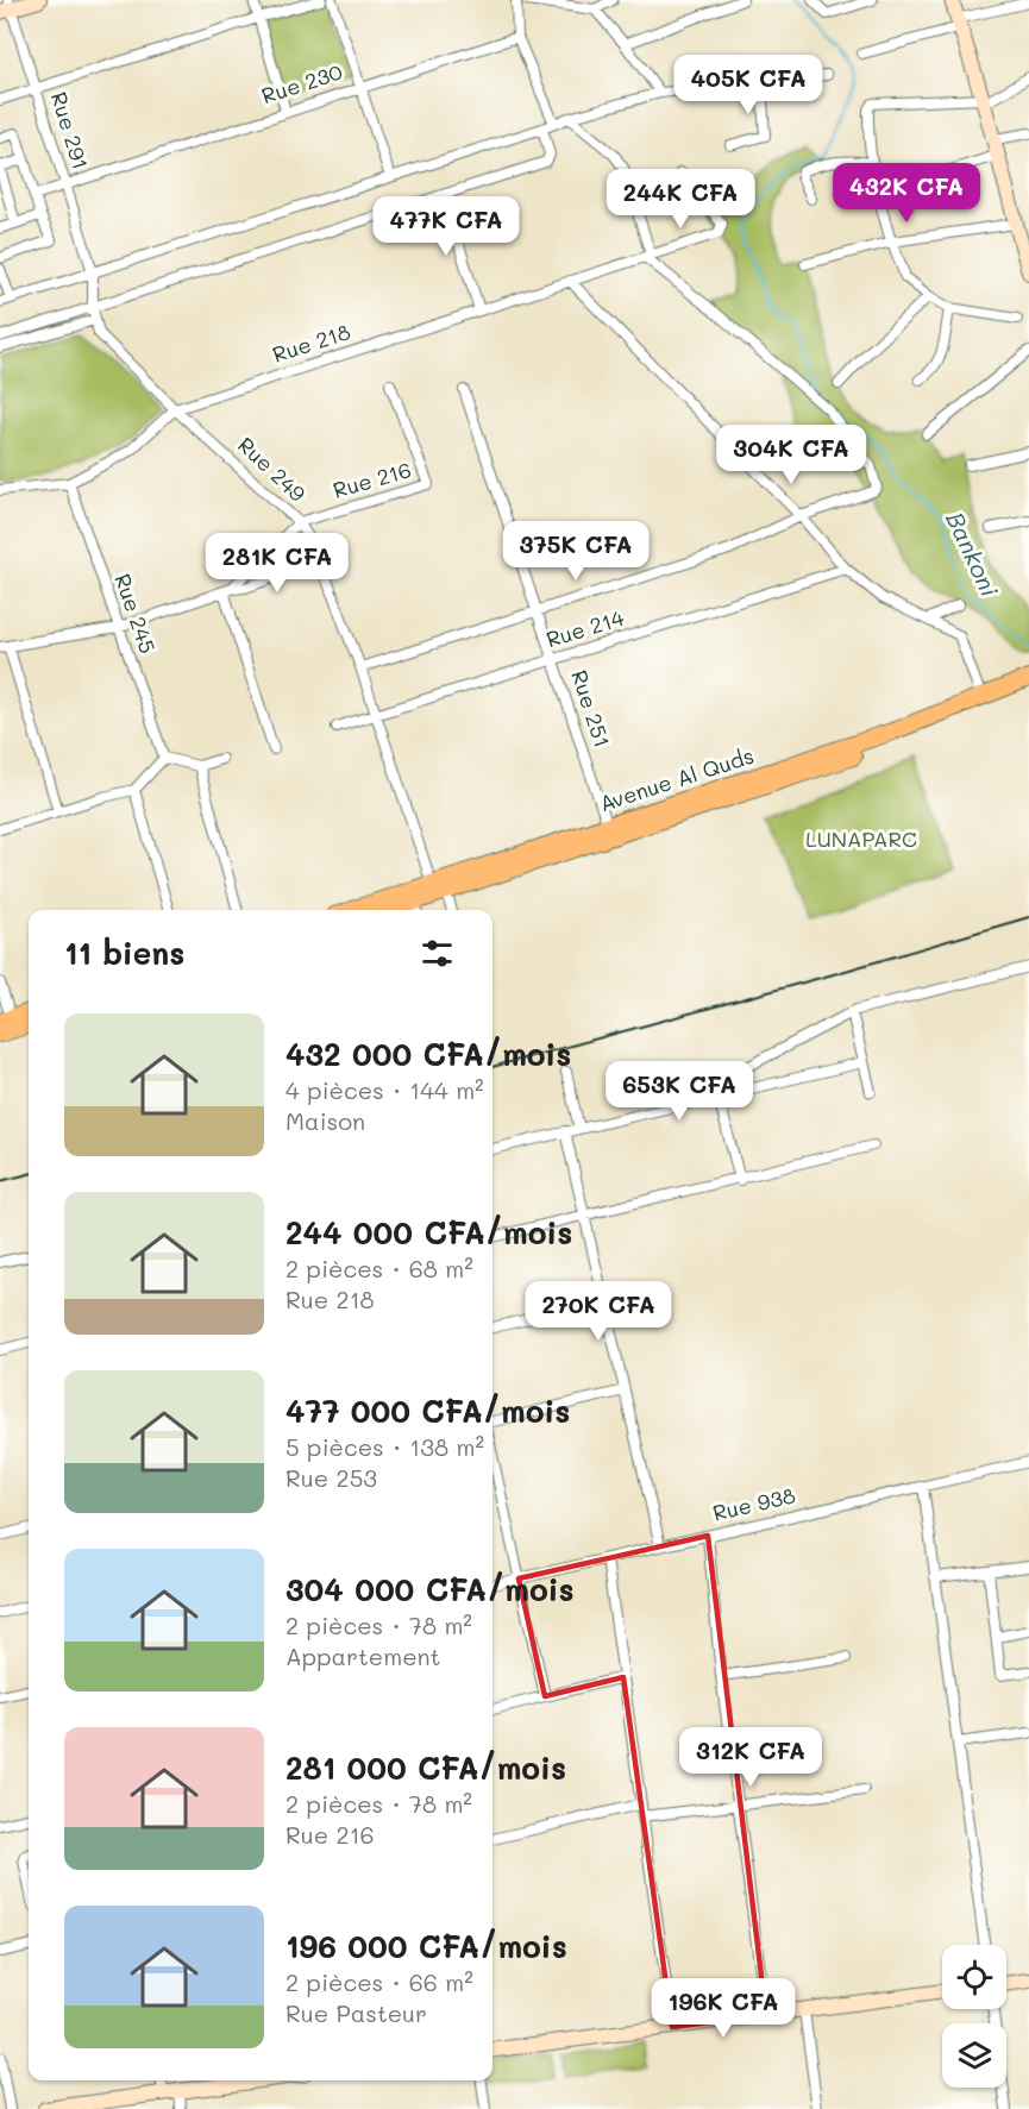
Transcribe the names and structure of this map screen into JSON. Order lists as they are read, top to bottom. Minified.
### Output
{"streets":{"main road":["Avenue Al Quds"],"street":["Rue 230","Rue 291","Rue 218","Rue 249","Rue 216","Rue 245","Rue 214","Rue 251","Rue 938"]},"crossings":[["Rue 230","Rue 291"],["Rue 291","Rue 249"],["Rue 218","Rue 249"],["Rue 218","Rue 245"],["Rue 249","Rue 216"],["Rue 249","Rue 214"],["Rue 249","Avenue Al Quds"],["Rue 216","Rue 245"],["Rue 214","Rue 251"],["Rue 251","Avenue Al Quds"]],"water":["Bankoni"],"parks":["LUNAPARC"],"page":{"price":["405K CFA","432K CFA","244K CFA","477K CFA","304K CFA","375K CFA","281K CFA","653K CFA","270K CFA","312K CFA","196K CFA"],"heading":"11 biens","list":[{"name":"432 000 CFA/mois","note":"4 pièces · 144 m² · Maison"},{"name":"244 000 CFA/mois","note":"2 pièces · 68 m² · Rue 218"},{"name":"477 000 CFA/mois","note":"5 pièces · 138 m² · Rue 253"},{"name":"304 000 CFA/mois","note":"2 pièces · 78 m² · Appartement"},{"name":"281 000 CFA/mois","note":"2 pièces · 78 m² · Rue 216"},{"name":"196 000 CFA/mois","note":"2 pièces · 66 m² · Rue Pasteur"}]}}
